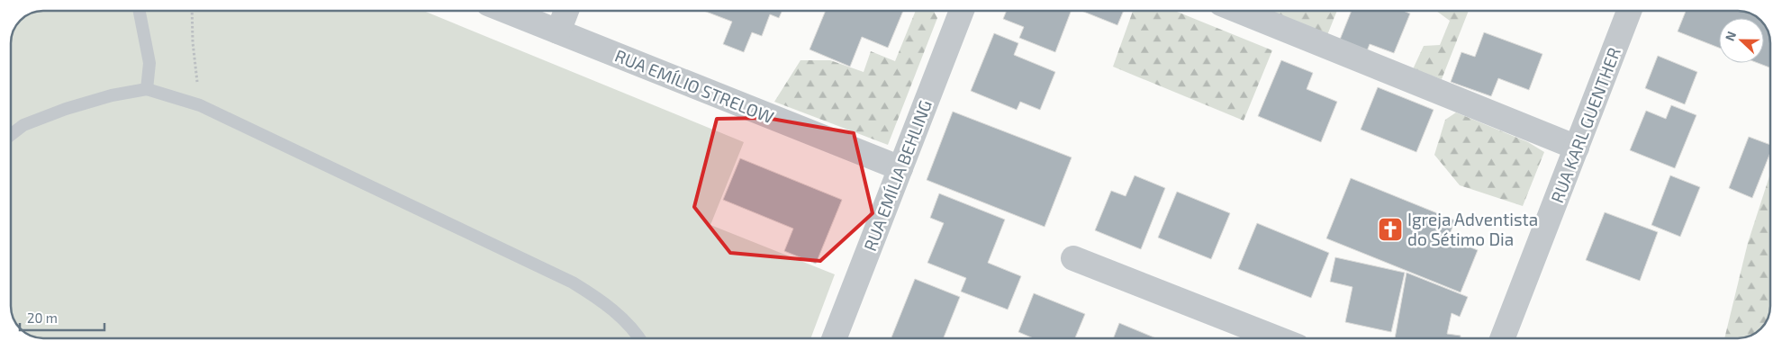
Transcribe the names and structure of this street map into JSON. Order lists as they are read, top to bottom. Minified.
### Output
{"streets":{"street":["RUA EMÍLIO STRELOW","RUA KARL GUENTHER","RUA EMÍLIA BEHLING"]},"crossings":[["RUA EMÍLIO STRELOW","RUA EMÍLIA BEHLING"]],"places":{"church":["Igreja Adventista do Sétimo Dia"]},"scale_bar":"20 m","north":"left"}
